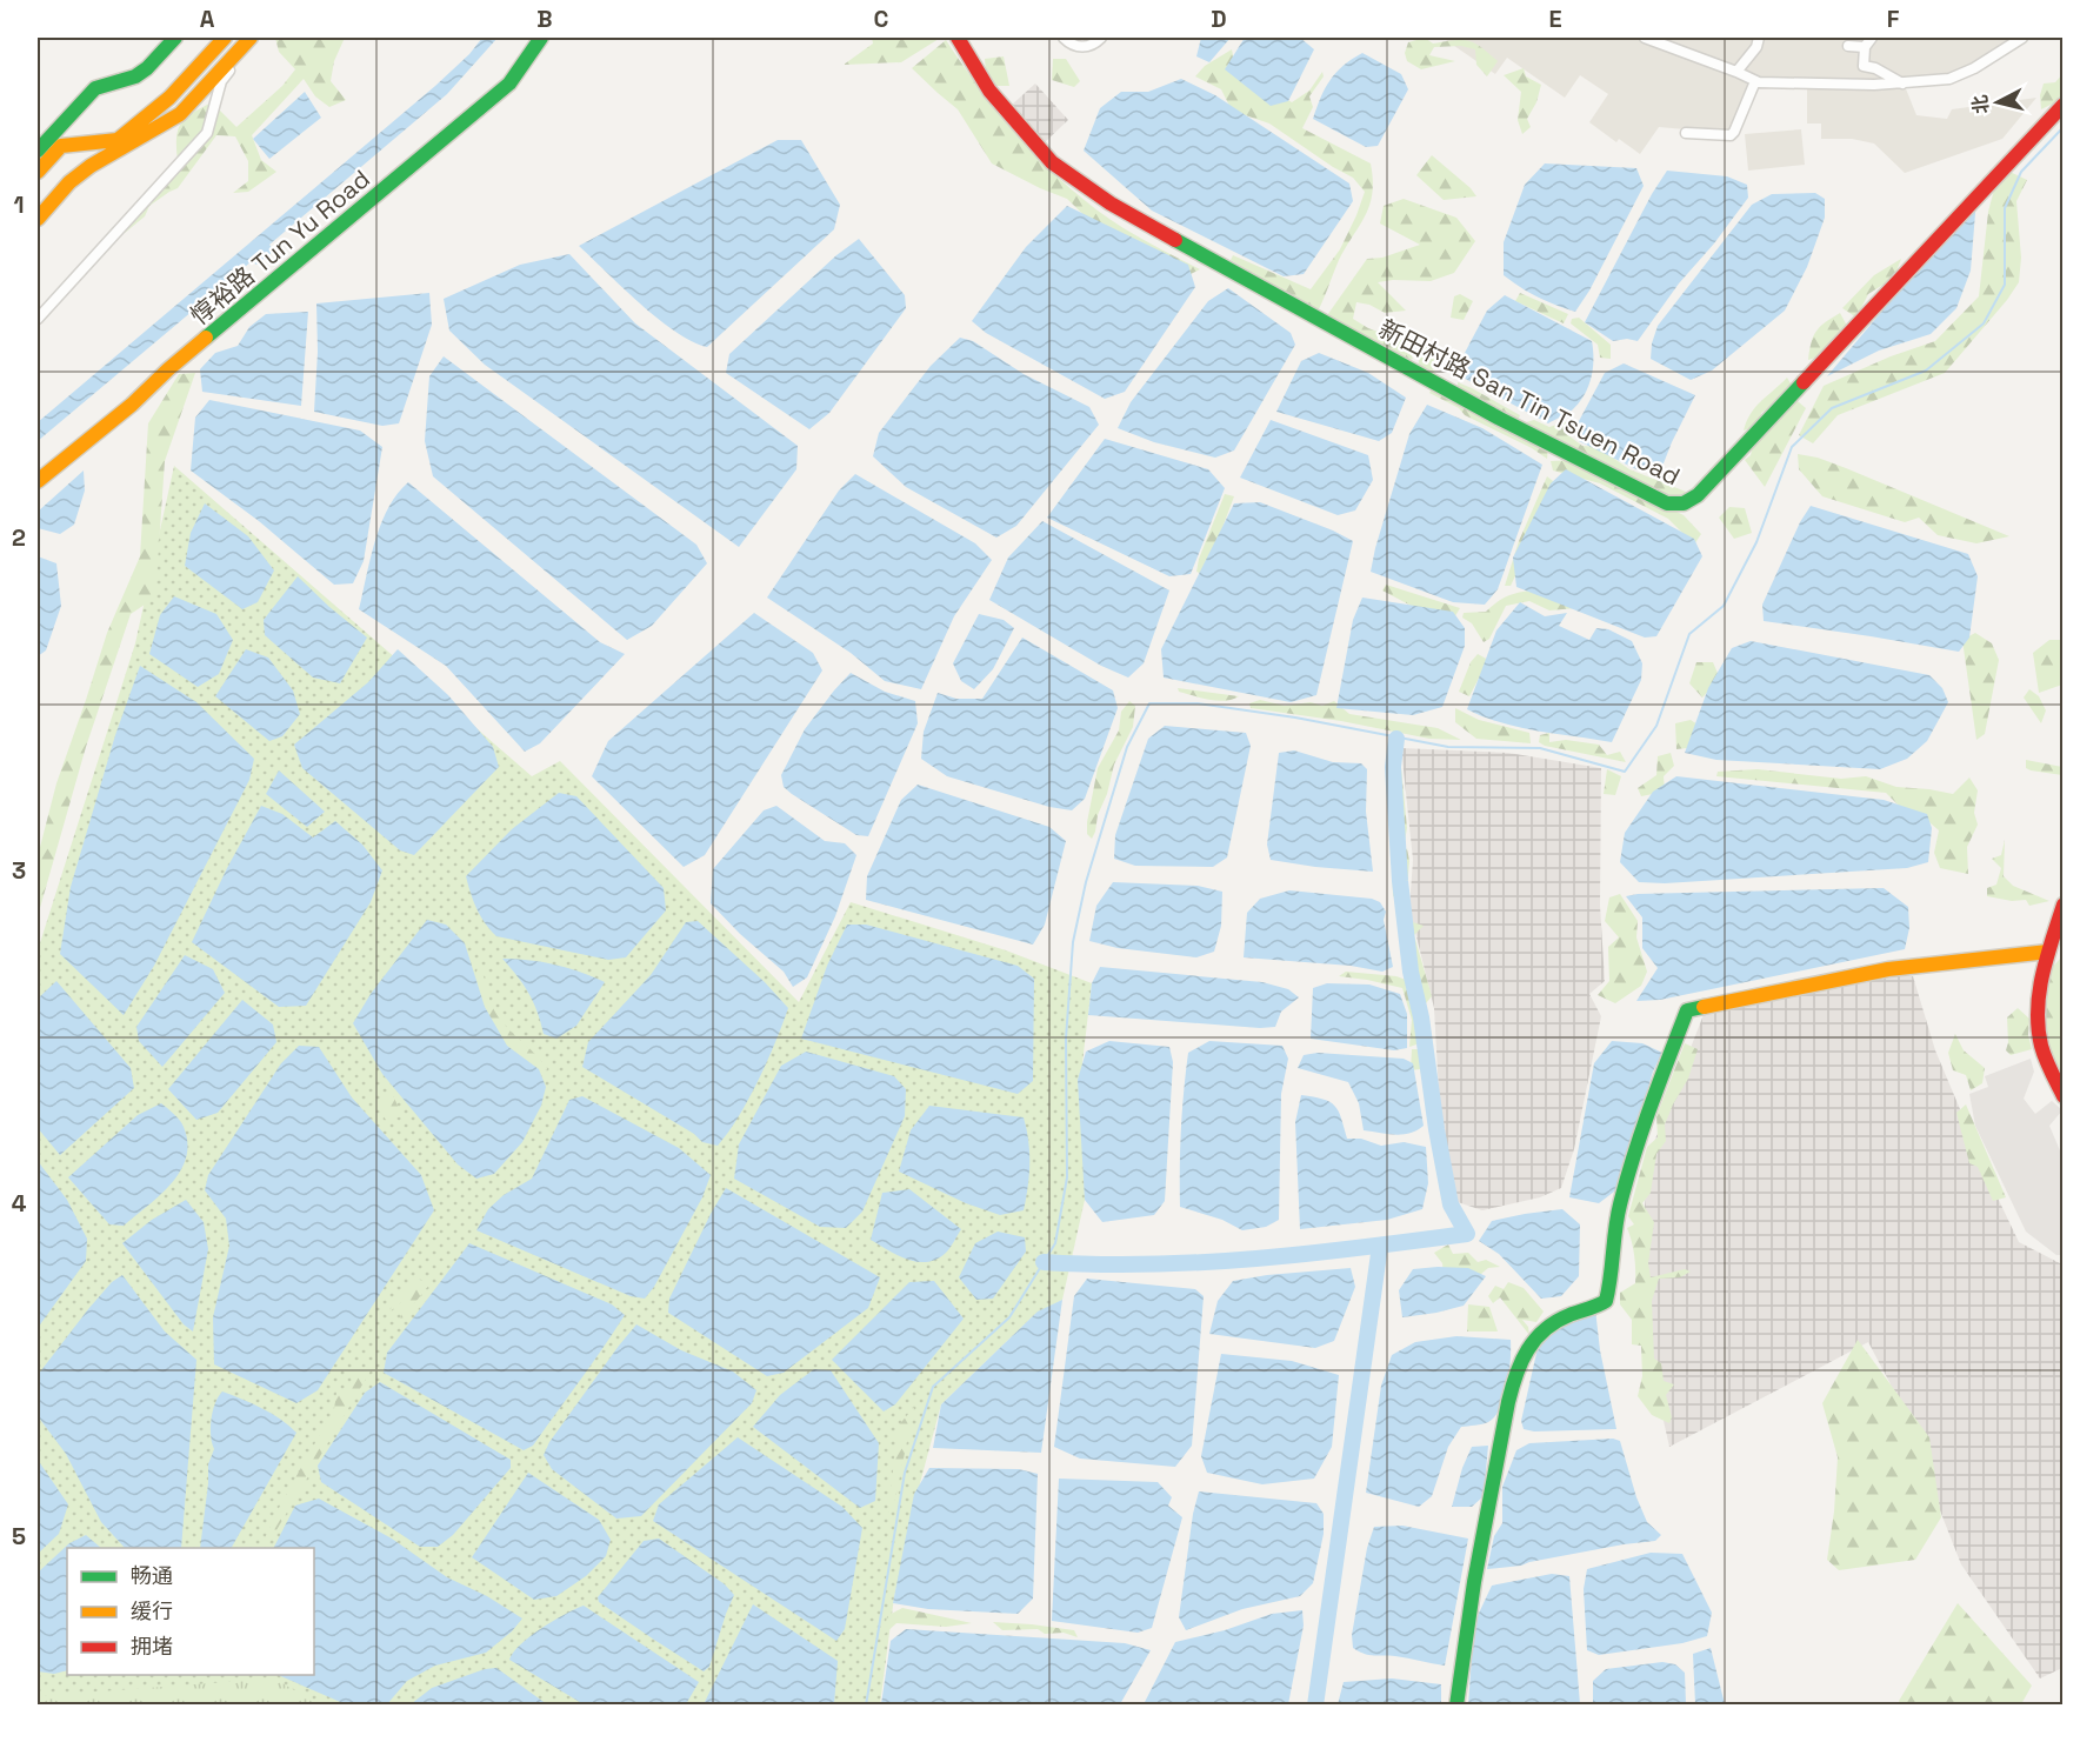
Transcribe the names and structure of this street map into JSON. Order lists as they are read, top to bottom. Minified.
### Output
{"streets":{"street":["惇裕路 Tun Yu Road","新田村路 San Tin Tsuen Road"]},"legend":["畅通","缓行","拥堵"],"north":"left","grid":{"columns":["A","B","C","D","E","F"],"rows":["1","2","3","4","5"]}}
